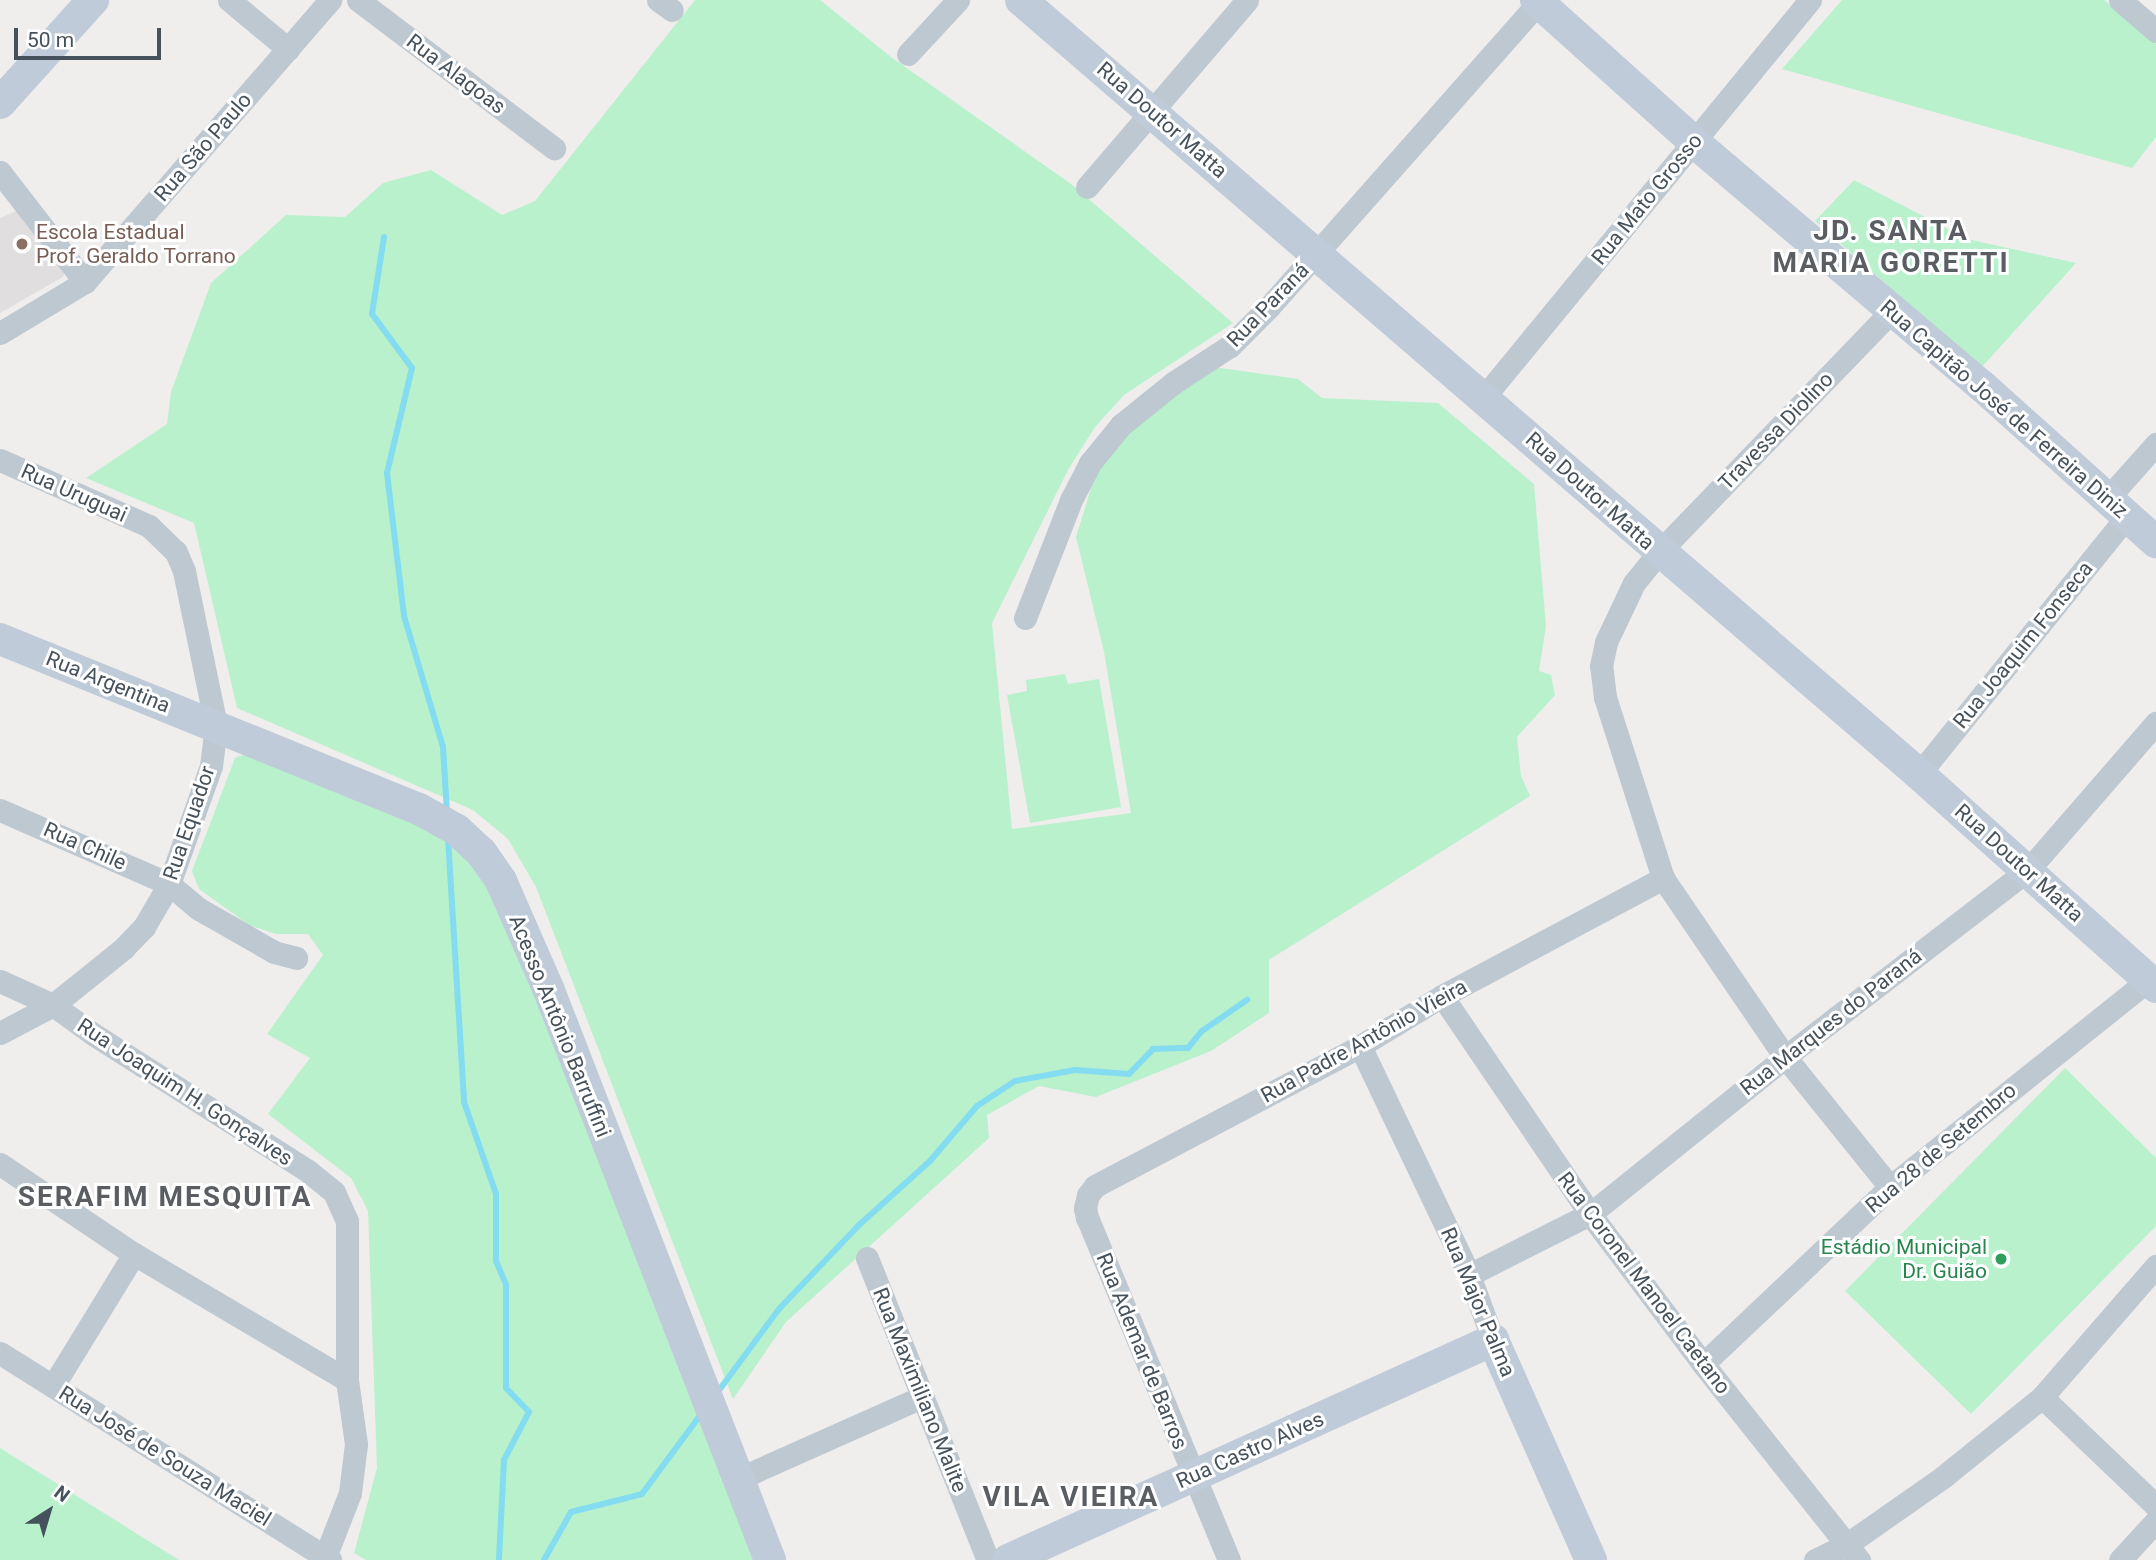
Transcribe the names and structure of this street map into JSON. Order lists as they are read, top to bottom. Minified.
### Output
{"streets":{"street":["Rua Alagoas","Rua Doutor Matta","Rua São Paulo","Rua Mato Grosso","Rua Paraná","Rua Capitão José de Ferreira Diniz","Travessa Diolino","Rua Uruguai","Rua Joaquim Fonseca","Rua Argentina","Rua Equador","Rua Chile","Rua Marques do Paraná","Acesso Antônio Barruffini","Rua Padre Antônio Vieira","Rua Joaquim H. Gonçalves","Rua 28 de Setembro","Rua Coronel Manoel Caetano","Rua Major Palma","Rua Ademar de Barros","Rua Maximiliano Malite","Rua Castro Alves","Rua José de Souza Maciel"]},"crossings":[["Rua Doutor Matta","Rua Mato Grosso"],["Rua Doutor Matta","Rua Paraná"],["Rua Doutor Matta","Travessa Diolino"],["Rua Doutor Matta","Rua Joaquim Fonseca"],["Rua Doutor Matta","Rua Marques do Paraná"],["Rua Doutor Matta","Rua 28 de Setembro"],["Rua Mato Grosso","Rua Capitão José de Ferreira Diniz"],["Rua Paraná","Rua Capitão José de Ferreira Diniz"],["Rua Capitão José de Ferreira Diniz","Travessa Diolino"],["Rua Capitão José de Ferreira Diniz","Rua Joaquim Fonseca"],["Travessa Diolino","Rua Marques do Paraná"],["Travessa Diolino","Rua Padre Antônio Vieira"],["Travessa Diolino","Rua 28 de Setembro"],["Rua Uruguai","Rua Equador"],["Rua Argentina","Rua Equador"],["Rua Argentina","Acesso Antônio Barruffini"],["Rua Equador","Rua Chile"],["Rua Equador","Acesso Antônio Barruffini"],["Rua Equador","Rua Joaquim H. Gonçalves"],["Rua Marques do Paraná","Rua Coronel Manoel Caetano"],["Rua Marques do Paraná","Rua Major Palma"],["Rua Padre Antônio Vieira","Rua Coronel Manoel Caetano"],["Rua Padre Antônio Vieira","Rua Major Palma"],["Rua Padre Antônio Vieira","Rua Ademar de Barros"],["Rua Joaquim H. Gonçalves","Rua José de Souza Maciel"],["Rua 28 de Setembro","Rua Coronel Manoel Caetano"],["Rua Major Palma","Rua Castro Alves"],["Rua Ademar de Barros","Rua Castro Alves"]],"districts":["JD. SANTA MARIA GORETTI","SERAFIM MESQUITA","VILA VIEIRA"],"places":["Escola Estadual Prof. Geraldo Torrano","Estádio Municipal Dr. Guião"],"scale_bar":"50 m","north":"top right"}
